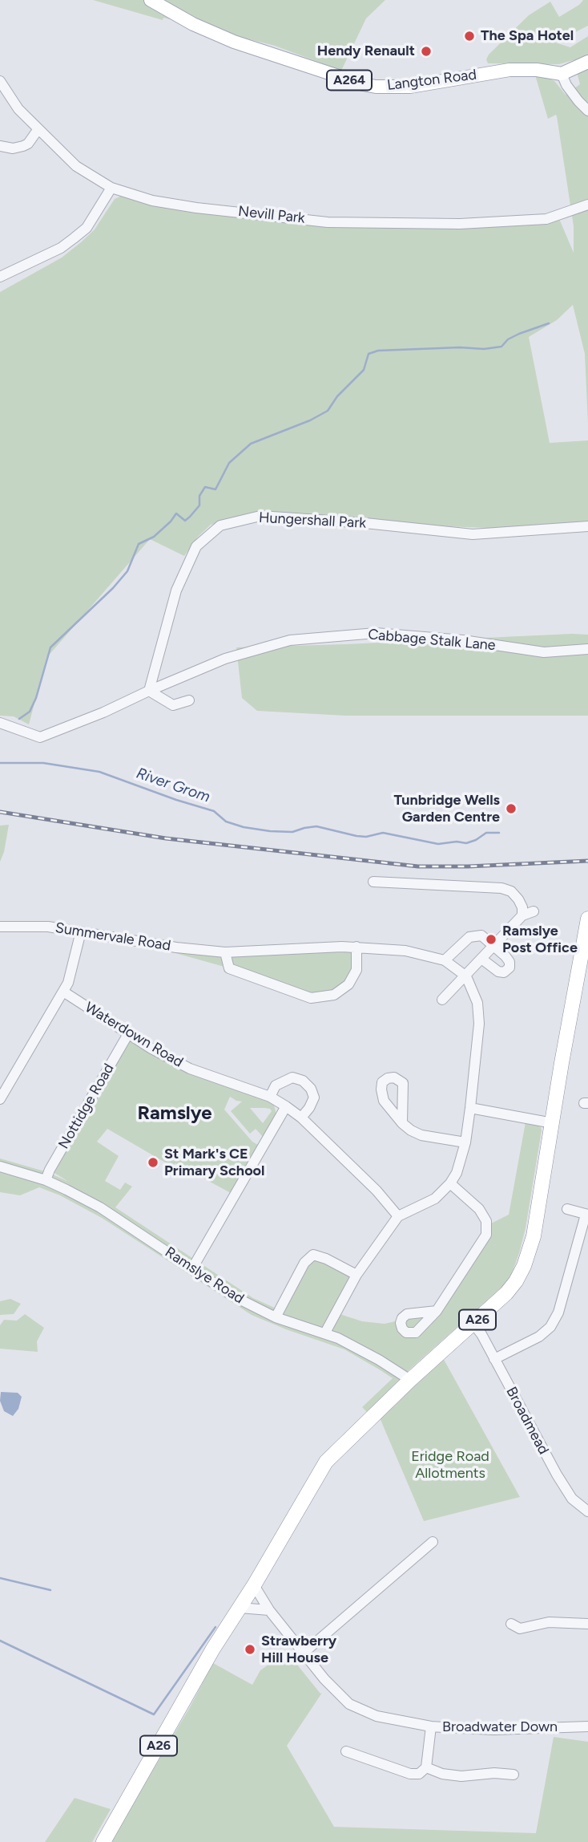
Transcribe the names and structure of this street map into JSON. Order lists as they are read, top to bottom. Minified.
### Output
{"streets":{"highway":["A26"],"main road":["A264","Langton Road"],"street":["Nevill Park","Hungershall Park","Cabbage Stalk Lane","Summervale Road","Waterdown Road","Nottidge Road","Ramslye Road","Broadmead","Broadwater Down"]},"crossings":[["Hungershall Park","Cabbage Stalk Lane"],["Waterdown Road","Nottidge Road"],["Nottidge Road","Ramslye Road"],["Ramslye Road","A26"],["A26","Broadmead"],["A26","Broadwater Down"]],"districts":["Ramslye"],"water":["River Grom"],"parks":["Eridge Road Allotments"],"places":["The Spa Hotel","Hendy Renault","Tunbridge Wells Garden Centre","Ramslye Post Office","St Mark's CE Primary School","Strawberry Hill House"]}
